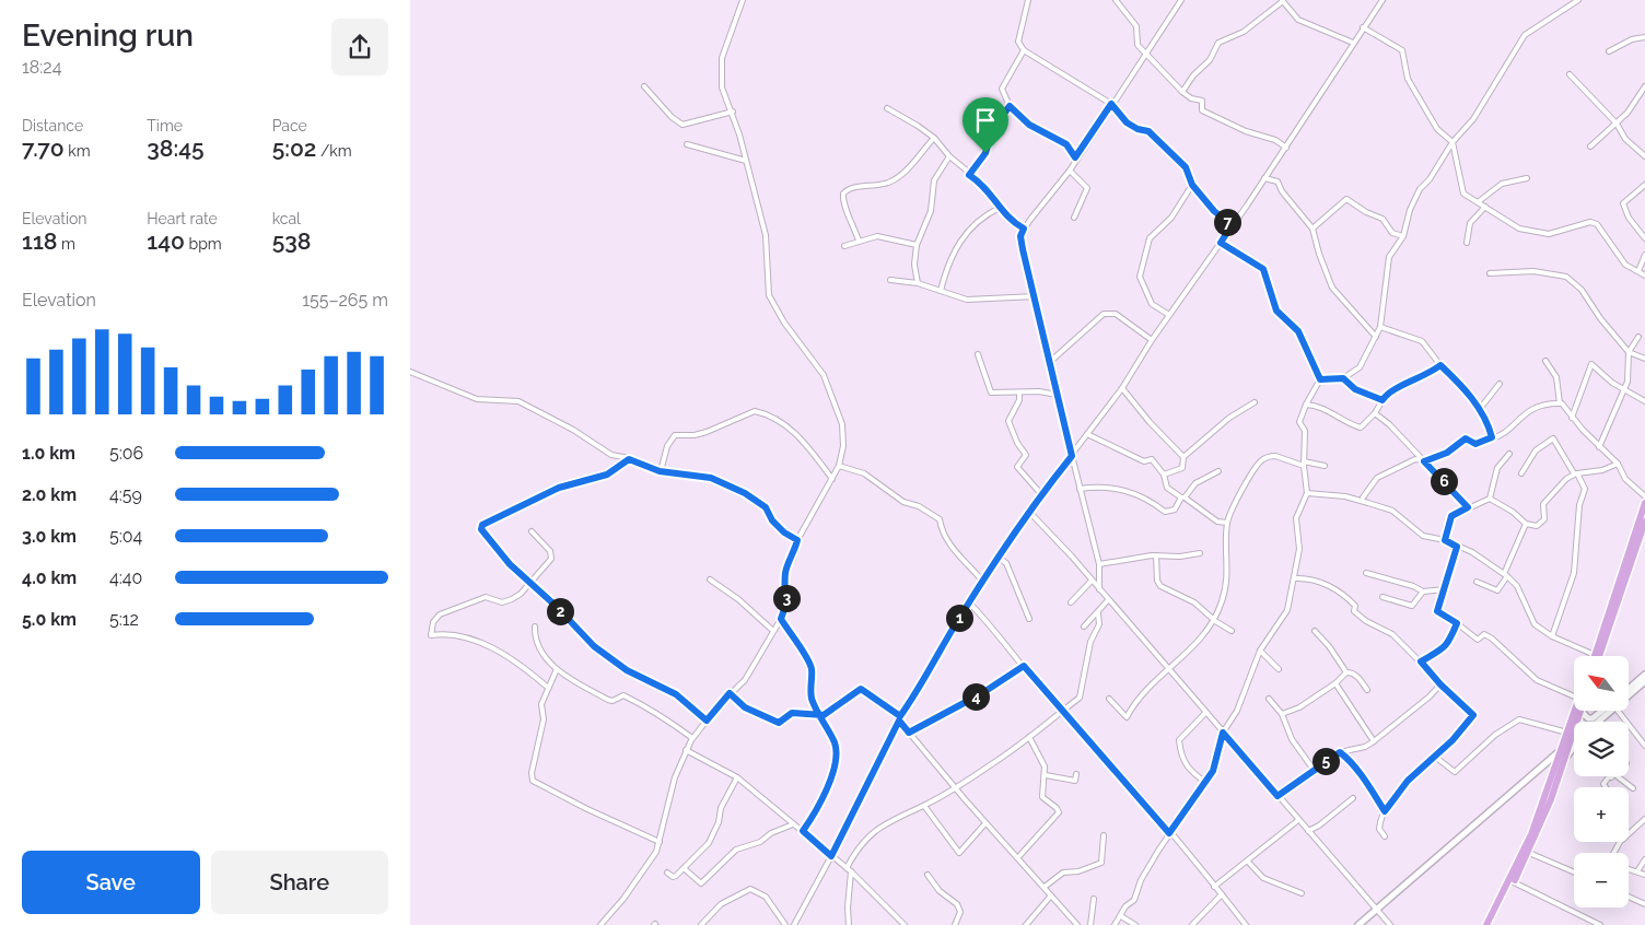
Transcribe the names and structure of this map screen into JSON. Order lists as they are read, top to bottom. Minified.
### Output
{"north":"top left","page":{"heading":["Evening run","18:24"],"stats":[["Distance","7.70 km"],["Time","38:45"],["Pace","5:02 /km"],["Elevation","118 m"],["Heart rate","140 bpm"],["kcal","538"]],"pins":["7","6","3","2","1","4","5"],"chart":["Elevation","155–265 m"],"list":[{"name":"1.0 km","note":"5:06"},{"name":"2.0 km","note":"4:59"},{"name":"3.0 km","note":"5:04"},{"name":"4.0 km","note":"4:40"},{"name":"5.0 km","note":"5:12"}],"map_buttons":["+","−"],"buttons":["Save","Share"]}}
